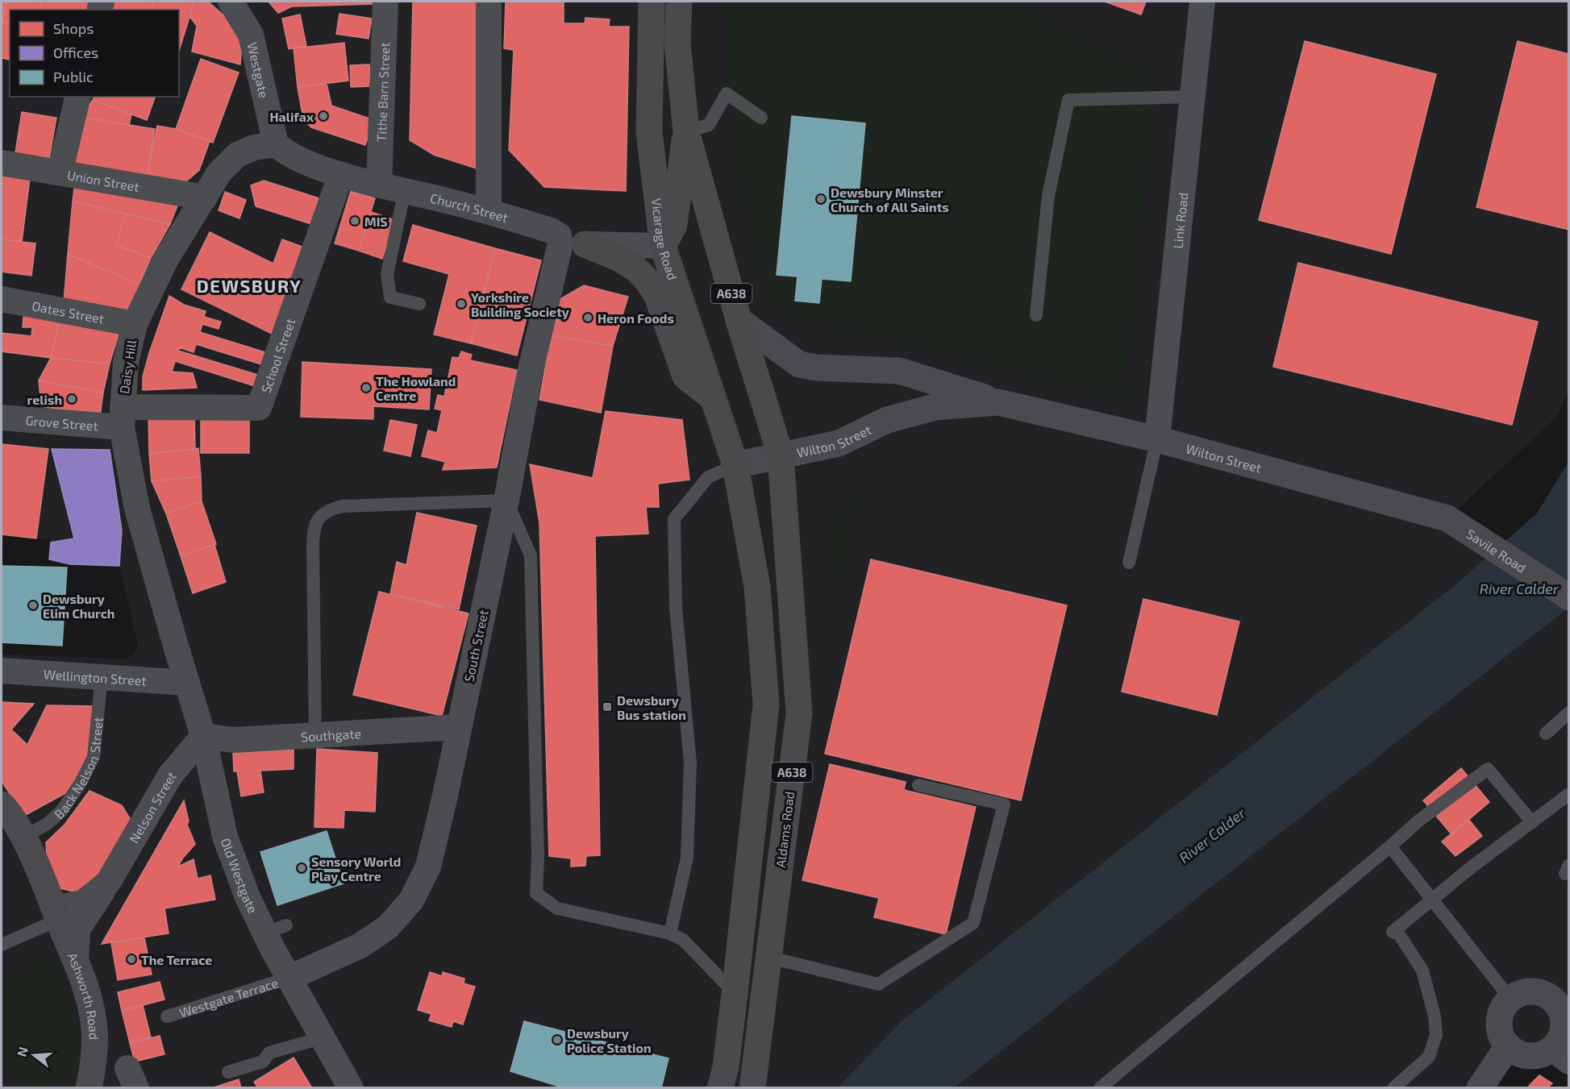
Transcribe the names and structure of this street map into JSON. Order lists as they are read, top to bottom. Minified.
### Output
{"streets":{"highway":["Vicarage Road","A638","Aldams Road"],"main road":["Wilton Street","Savile Road","Ashworth Road"],"street":["Westgate","Tithe Barn Street","Union Street","Church Street","Link Road","Oates Street","School Street","Daisy Hill","Grove Street","South Street","Wellington Street","Southgate","Nelson Street","Old Westgate"],"lane":["Back Nelson Street","Westgate Terrace"]},"crossings":[["Westgate","Church Street"],["Westgate","Daisy Hill"],["Tithe Barn Street","Church Street"],["Union Street","Daisy Hill"],["Church Street","School Street"],["Church Street","Daisy Hill"],["Church Street","South Street"],["Link Road","Wilton Street"],["Vicarage Road","A638"],["Vicarage Road","Wilton Street"],["A638","Wilton Street"],["A638","Aldams Road"],["Oates Street","Daisy Hill"],["School Street","Daisy Hill"],["School Street","Grove Street"],["Daisy Hill","Grove Street"],["Daisy Hill","Old Westgate"],["Wilton Street","Savile Road"],["Wilton Street","Aldams Road"],["South Street","Southgate"],["South Street","Old Westgate"],["South Street","Westgate Terrace"],["Wellington Street","Back Nelson Street"],["Wellington Street","Old Westgate"],["Southgate","Nelson Street"],["Southgate","Old Westgate"],["Back Nelson Street","Ashworth Road"],["Nelson Street","Old Westgate"],["Nelson Street","Ashworth Road"],["Old Westgate","Westgate Terrace"]],"districts":["DEWSBURY"],"water":["River Calder"],"places":{"other":["Halifax","Dewsbury Minster Church of All Saints","MIS","Yorkshire Building Society","Heron Foods","The Howland Centre","relish","Dewsbury Elim Church","Sensory World Play Centre","The Terrace","Dewsbury Police Station"],"transit":["Dewsbury Bus station"]},"legend":["Shops","Offices","Public"],"north":"left"}
